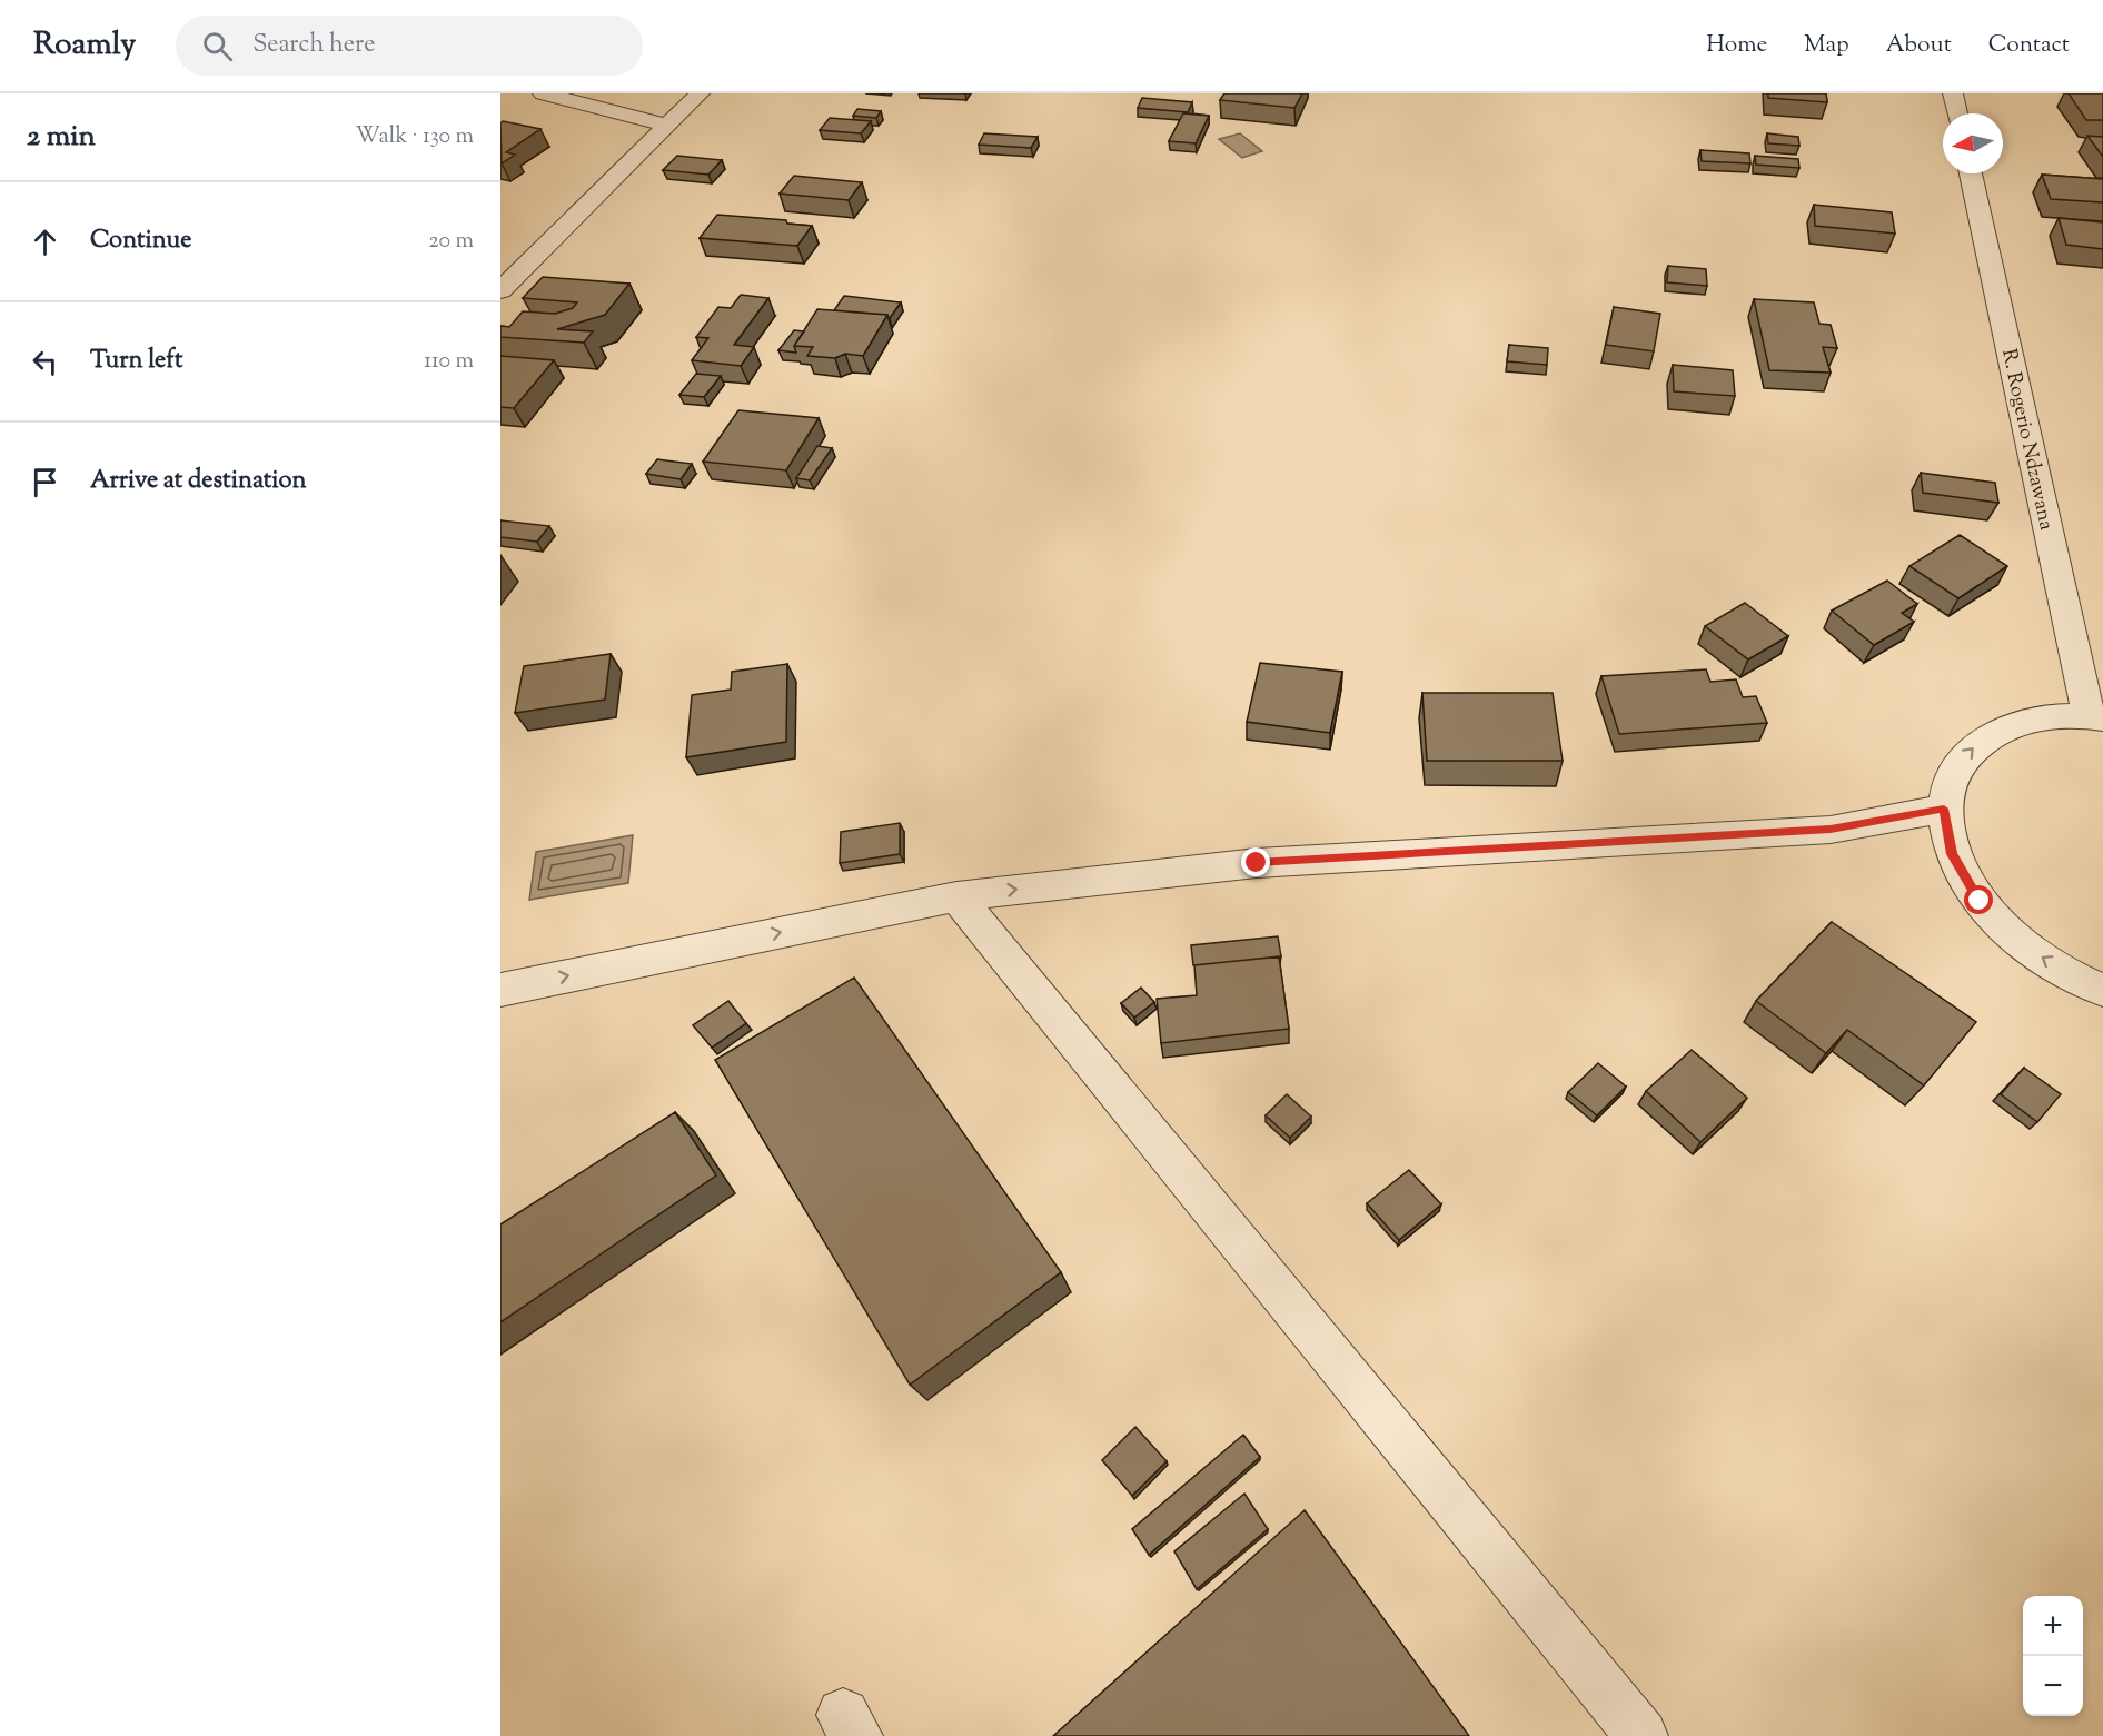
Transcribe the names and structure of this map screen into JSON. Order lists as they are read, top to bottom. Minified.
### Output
{"streets":{"street":["R. Rogerio Ndzawana"]},"north":"left","page":{"header":"Roamly","search":"Search here","nav":["Home","Map","About","Contact"],"heading":["2 min","Walk · 130 m"],"list":[["Continue","20 m"],["Turn left","110 m"],"Arrive at destination"],"map_buttons":["+","−"]}}
